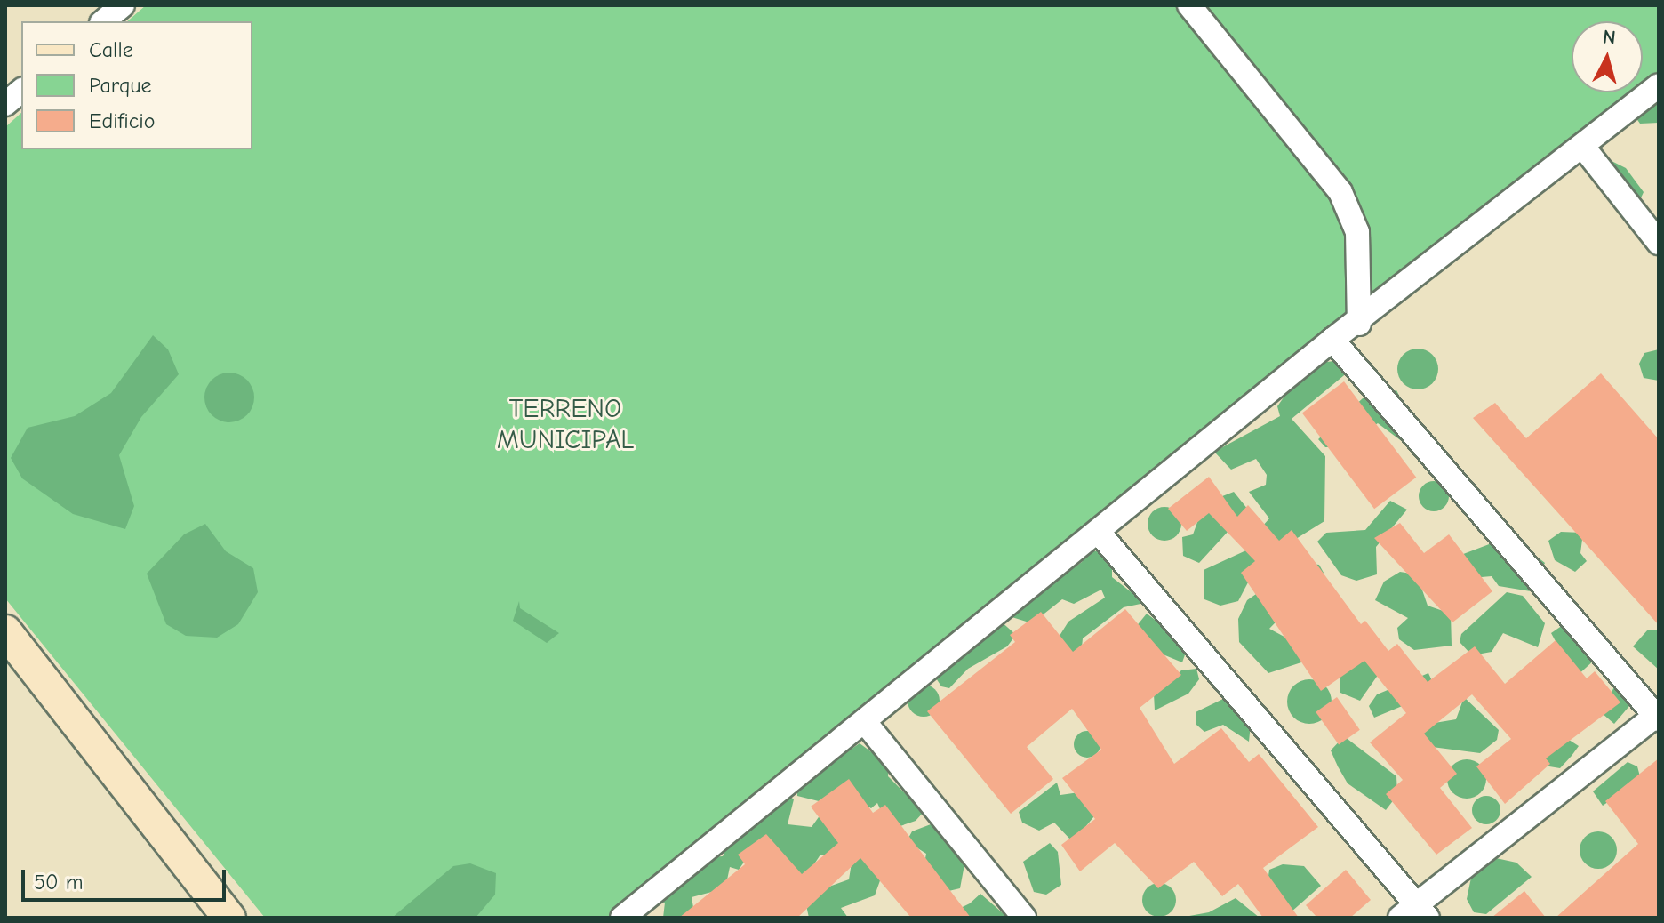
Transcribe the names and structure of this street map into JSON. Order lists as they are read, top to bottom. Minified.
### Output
{"parks":["TERRENO MUNICIPAL"],"legend":["Calle","Parque","Edificio"],"scale_bar":"50 m","north":"top"}
